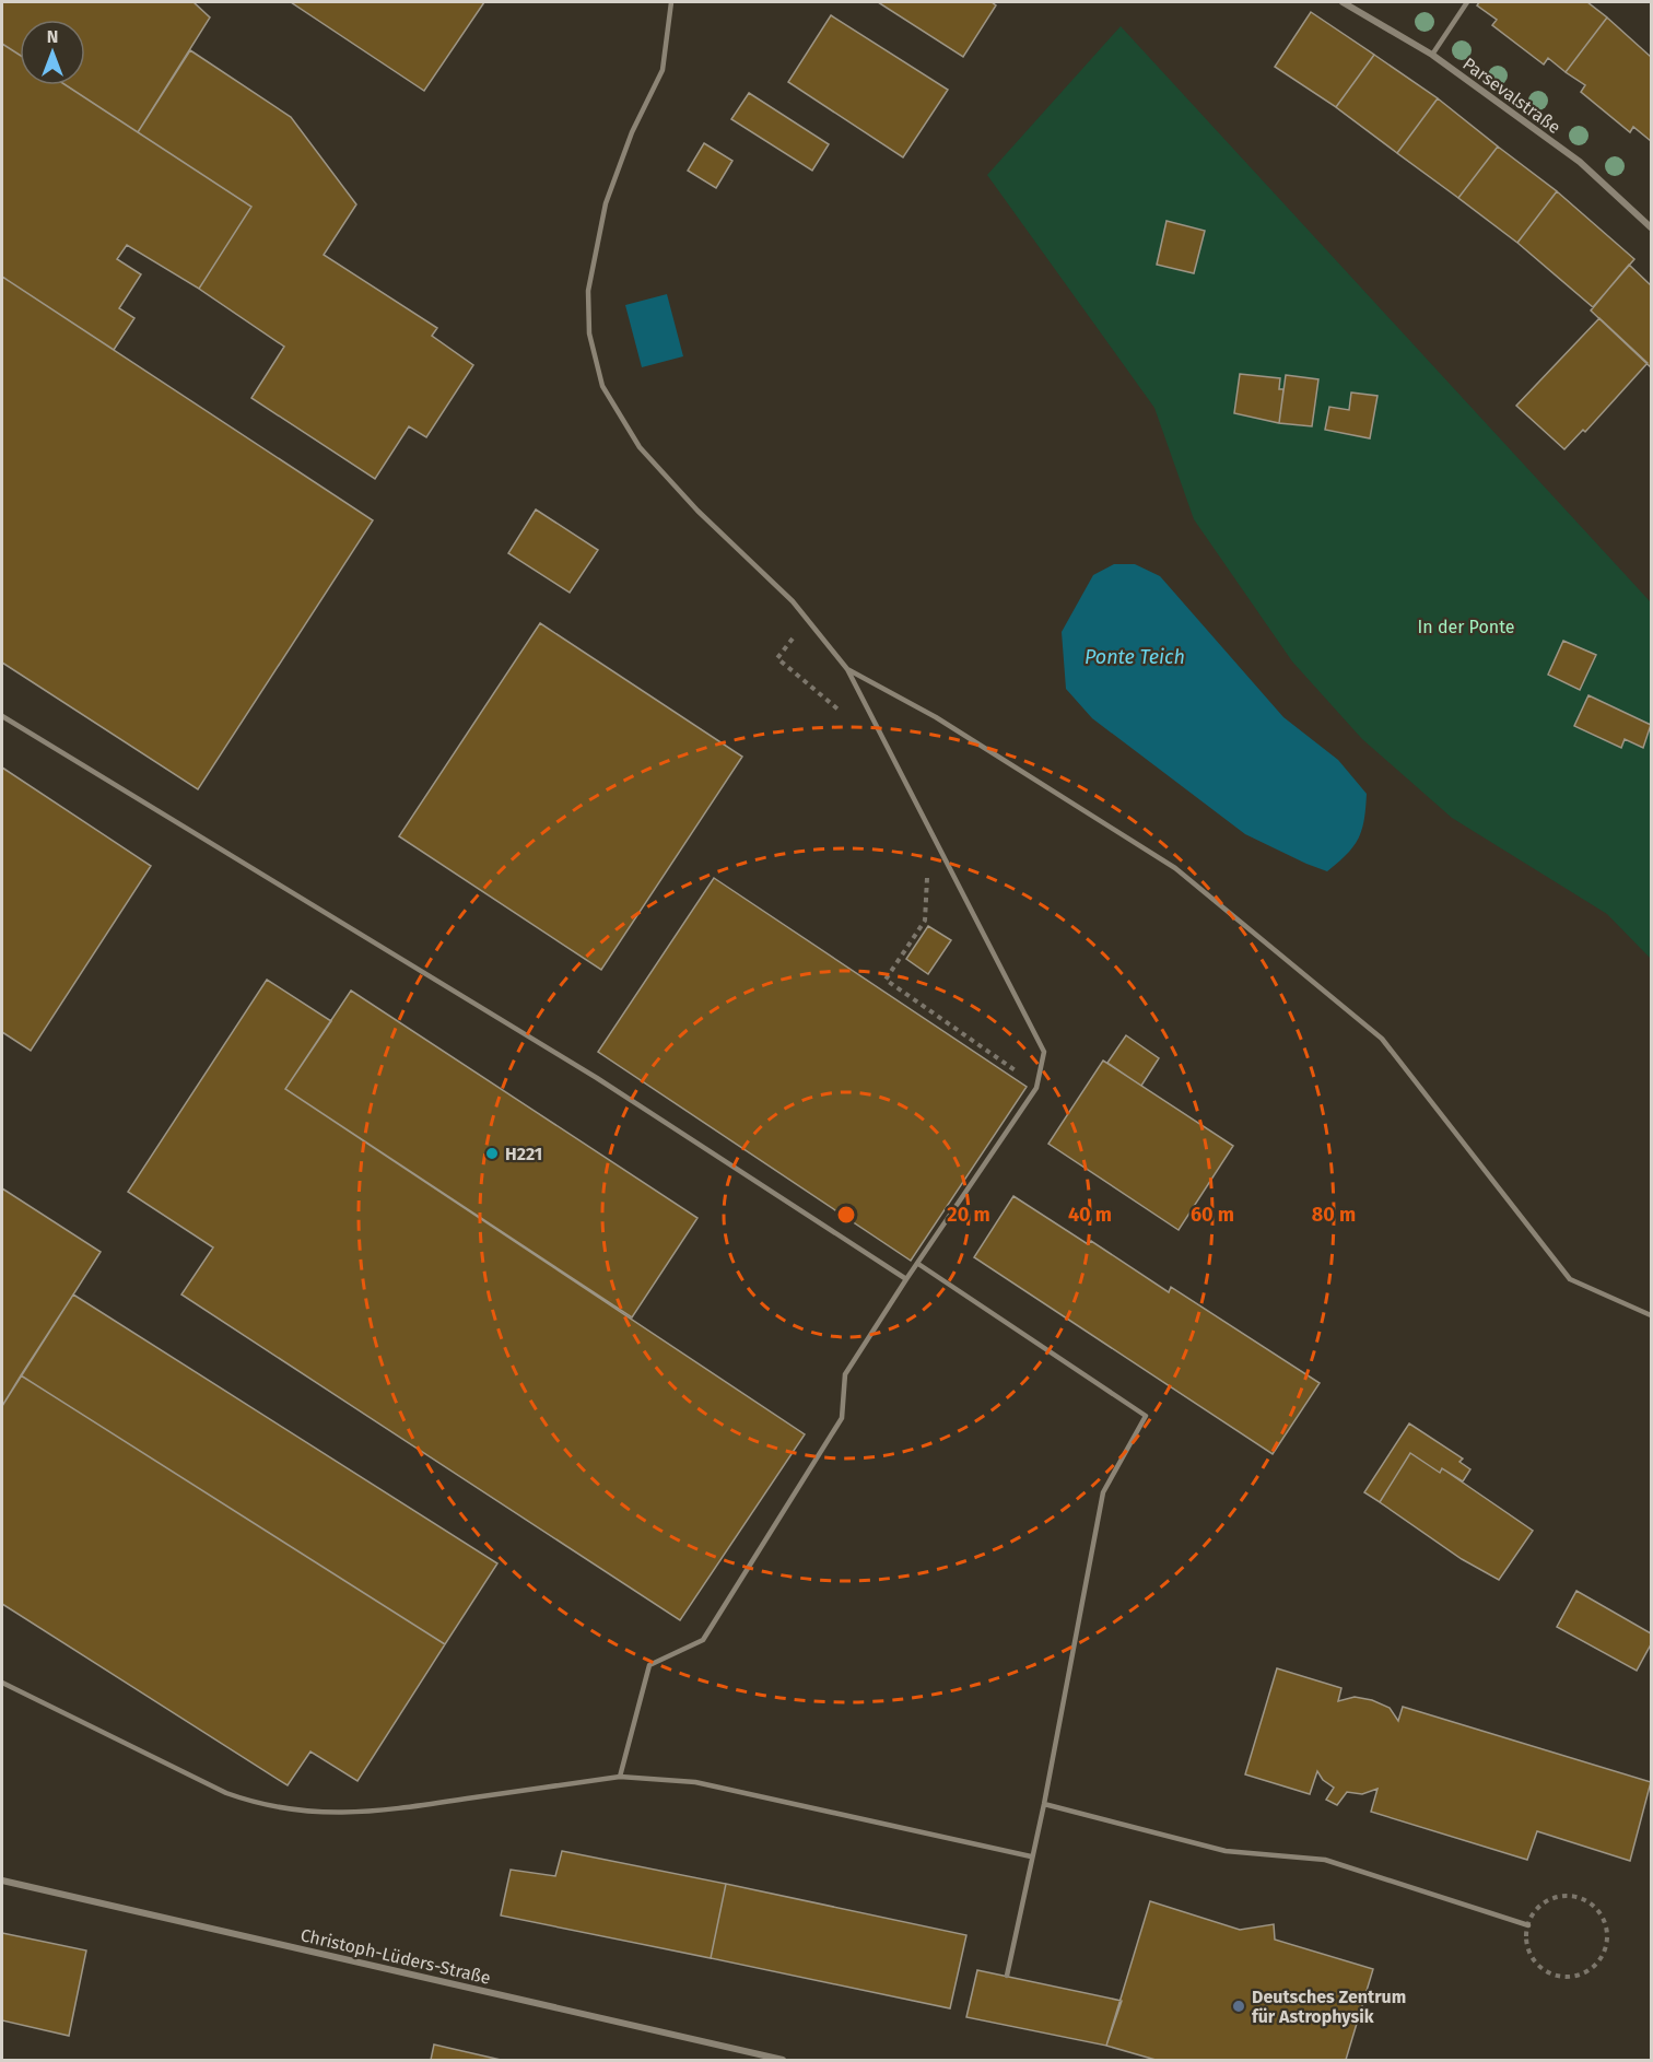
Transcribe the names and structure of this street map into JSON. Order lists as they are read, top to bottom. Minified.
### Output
{"streets":{"street":["Parsevalstraße","Christoph-Lüders-Straße"]},"water":["Ponte Teich"],"parks":["In der Ponte"],"places":["H221","Deutsches Zentrum für Astrophysik"],"north":"top","rings":["20 m","40 m","60 m","80 m"]}
